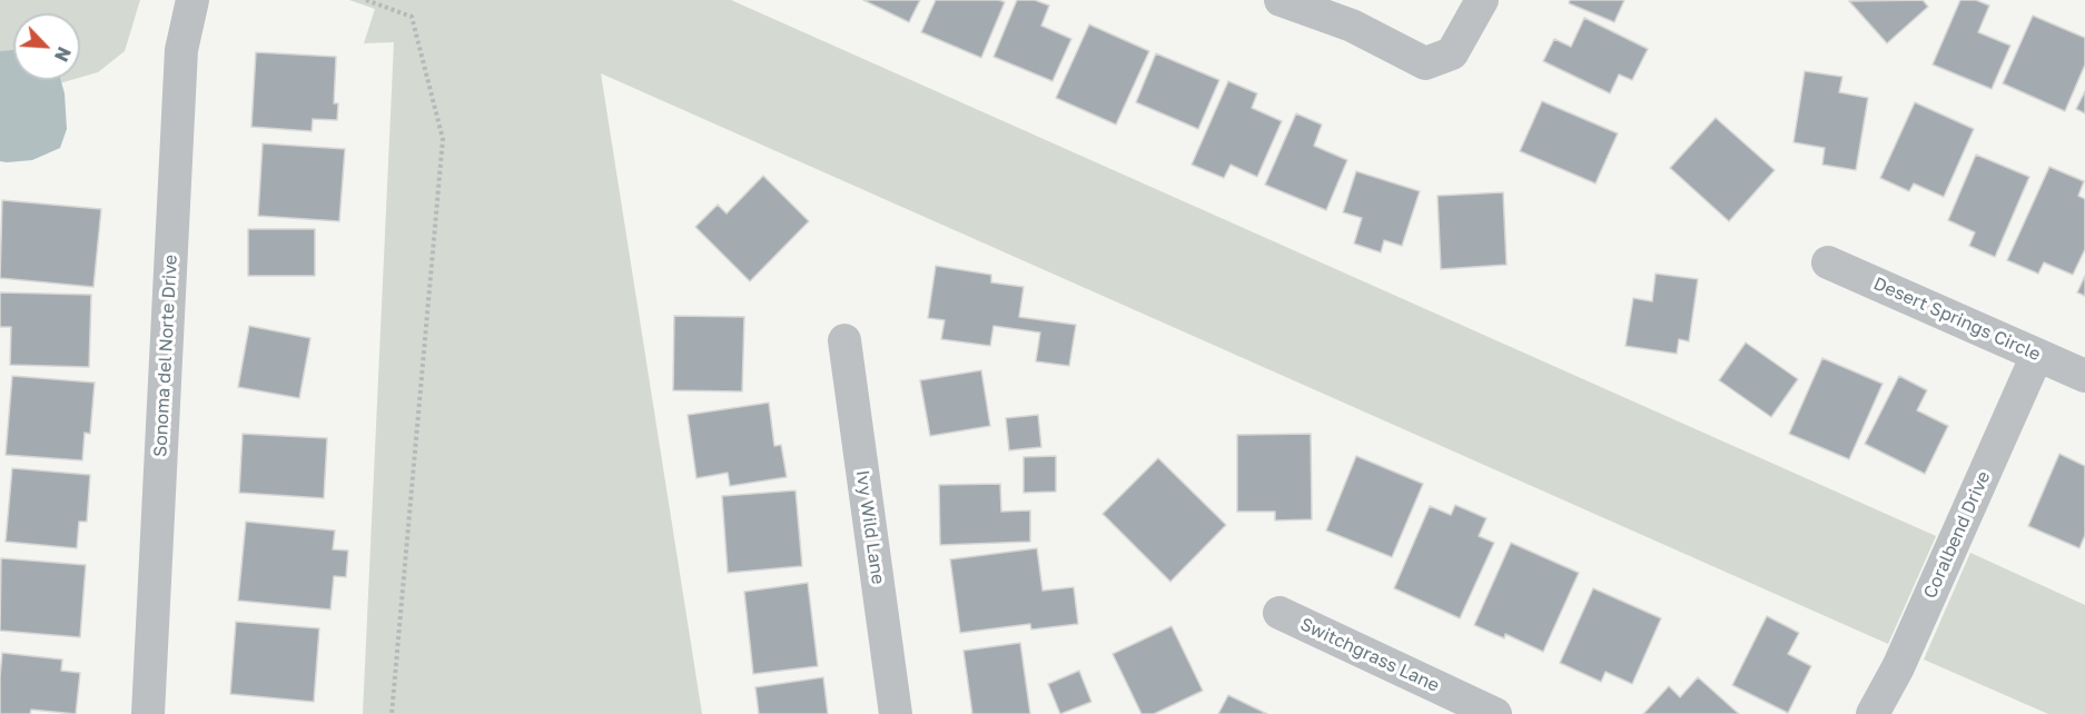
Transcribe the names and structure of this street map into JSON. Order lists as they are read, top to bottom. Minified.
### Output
{"streets":{"street":["Desert Springs Circle","Sonoma del Norte Drive","Ivy Wild Lane","Coralbend Drive","Switchgrass Lane"]},"crossings":[["Desert Springs Circle","Coralbend Drive"]],"north":"bottom right"}
